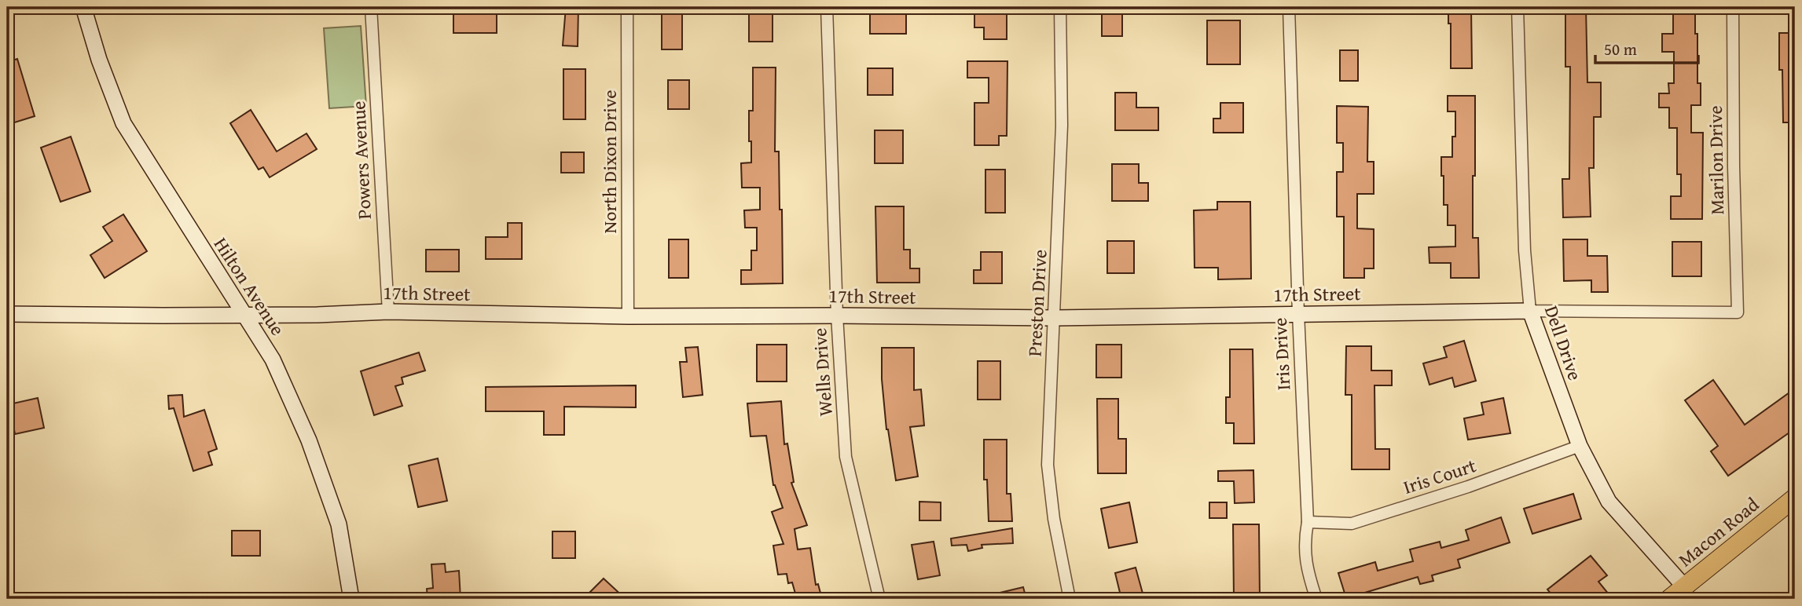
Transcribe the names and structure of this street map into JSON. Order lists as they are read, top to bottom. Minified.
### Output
{"streets":{"main road":["Macon Road"],"street":["Powers Avenue","Marilon Drive","North Dixon Drive","Hilton Avenue","17th Street","Preston Drive","Dell Drive","Iris Drive","Wells Drive","Iris Court"]},"crossings":[["Powers Avenue","17th Street"],["Marilon Drive","17th Street"],["North Dixon Drive","17th Street"],["Hilton Avenue","17th Street"],["17th Street","Preston Drive"],["17th Street","Dell Drive"],["17th Street","Iris Drive"],["17th Street","Wells Drive"],["Dell Drive","Iris Court"],["Dell Drive","Macon Road"],["Iris Drive","Iris Court"]],"scale_bar":"50 m"}
